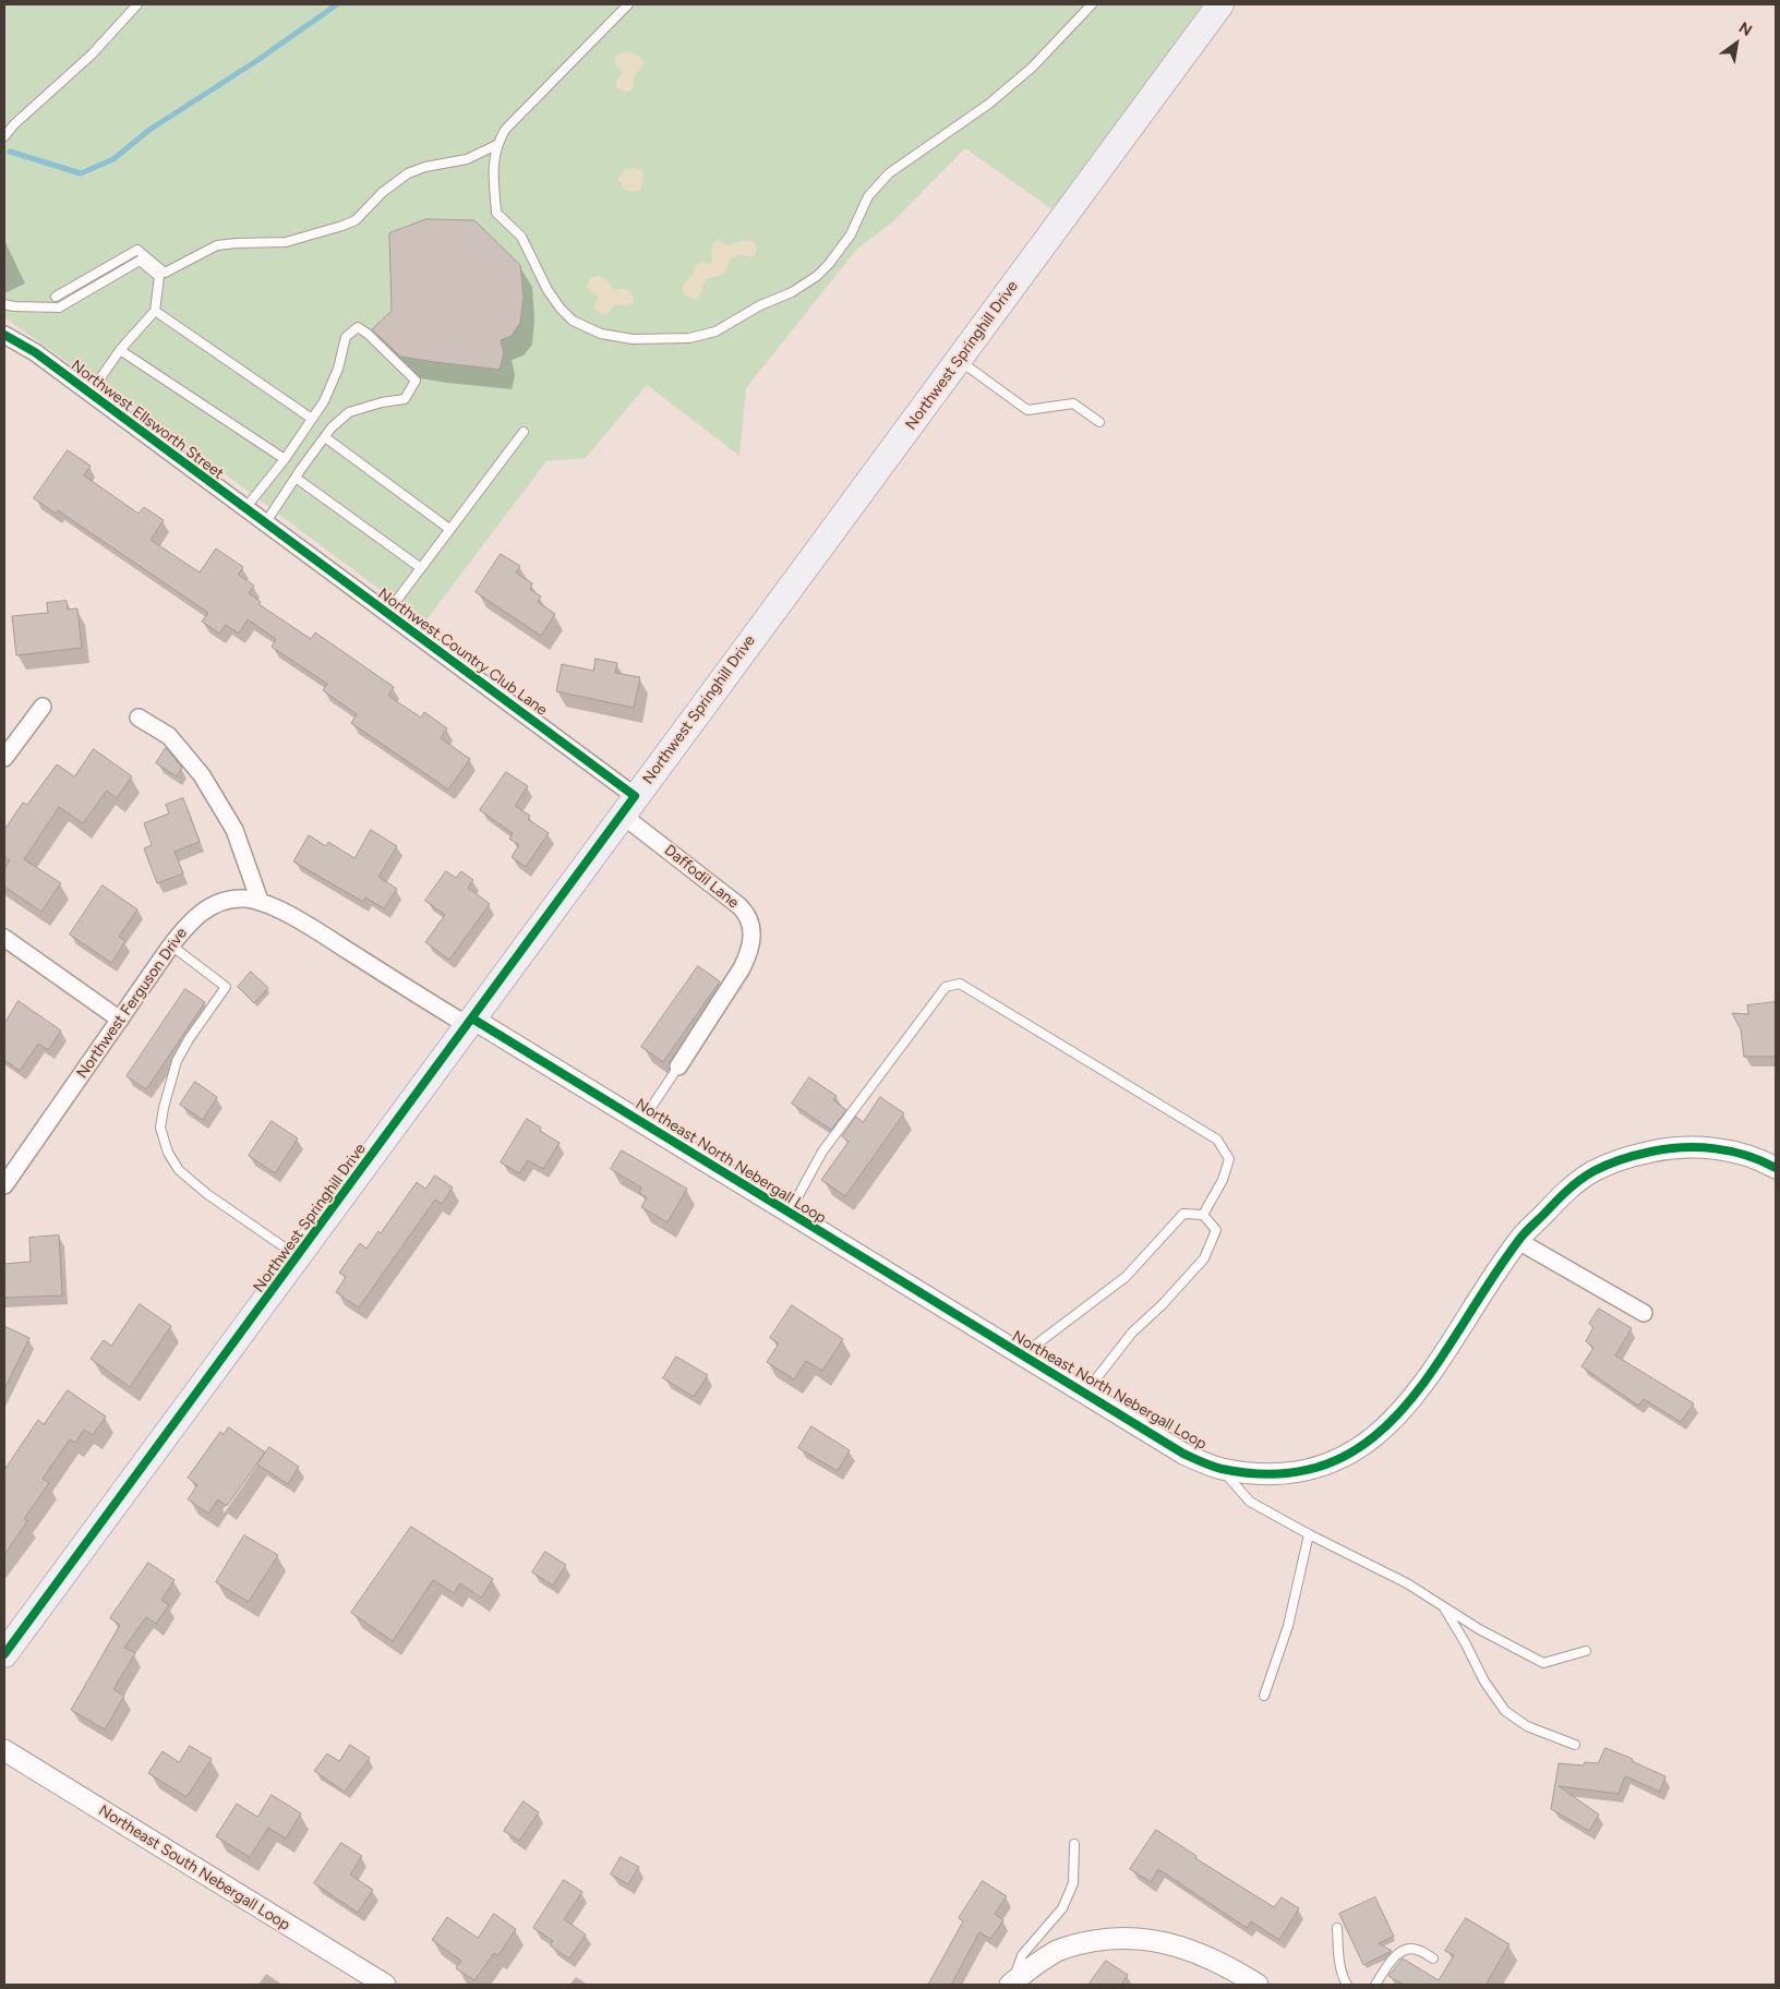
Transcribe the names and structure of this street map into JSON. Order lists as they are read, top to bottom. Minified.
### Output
{"streets":{"main road":["Northwest Springhill Drive"],"street":["Northwest Ellsworth Street","Northwest Country Club Lane","Daffodil Lane","Northwest Ferguson Drive","Northeast North Nebergall Loop","Northeast South Nebergall Loop"]},"crossings":[["Northwest Springhill Drive","Northwest Country Club Lane"],["Northwest Springhill Drive","Daffodil Lane"],["Northwest Springhill Drive","Northwest Ferguson Drive"],["Northwest Springhill Drive","Northeast North Nebergall Loop"],["Northwest Ellsworth Street","Northwest Country Club Lane"],["Northwest Country Club Lane","Daffodil Lane"],["Northwest Ferguson Drive","Northeast North Nebergall Loop"]],"north":"top right"}
